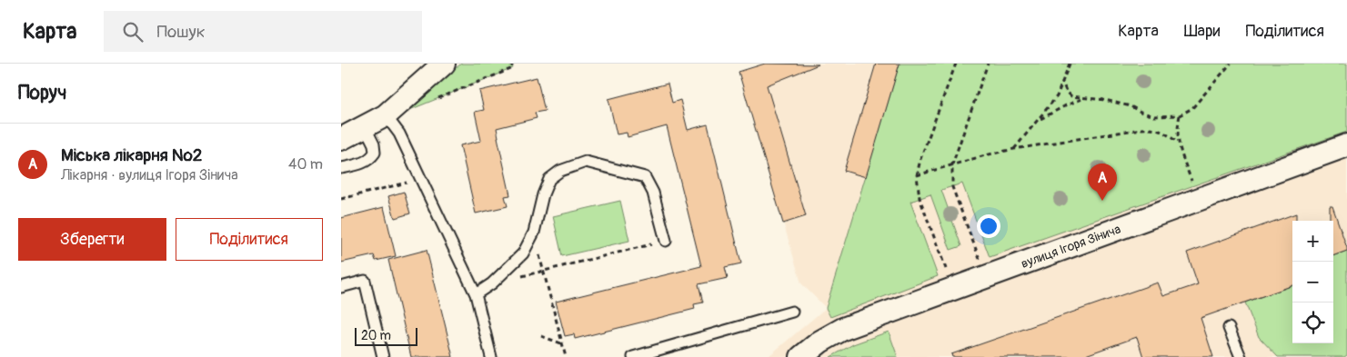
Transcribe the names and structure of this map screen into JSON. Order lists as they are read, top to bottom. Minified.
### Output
{"streets":{"street":["вулиця Ігоря Зінича"]},"scale_bar":"20 m","page":{"header":"Карта","search":"Пошук","nav":["Карта","Шари","Поділитися"],"heading":"Поруч","list":[{"mark":"A","name":"Міська лікарня №2","note":"Лікарня · вулиця Ігоря Зінича","value":"40 m"}],"pins":"A","buttons":["Зберегти","Поділитися"],"map_buttons":["+","−"],"scale":"20 m"}}
